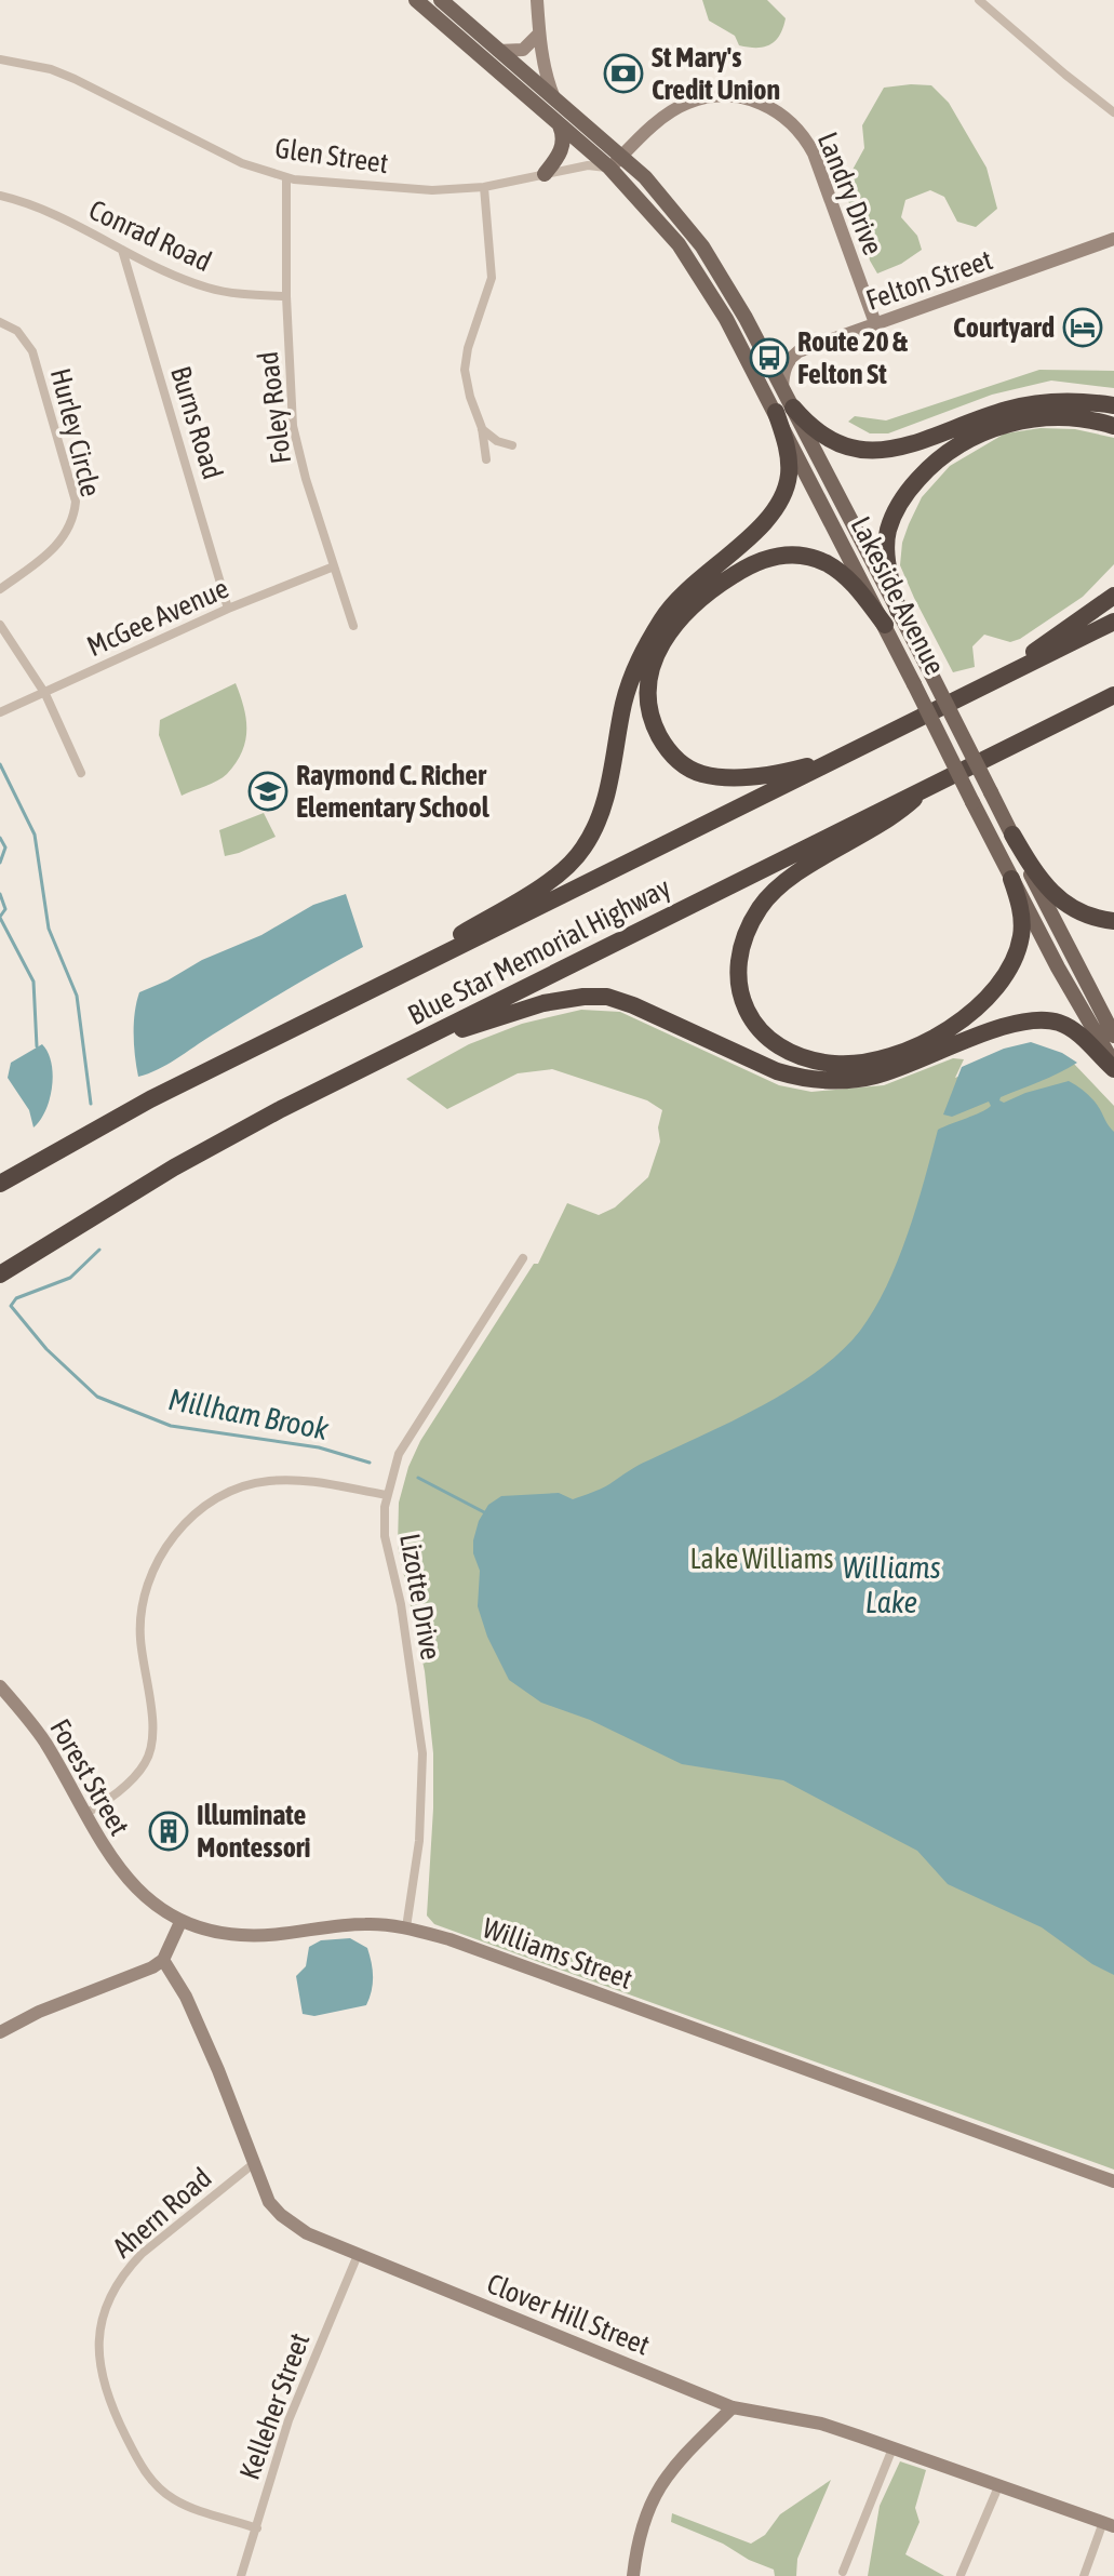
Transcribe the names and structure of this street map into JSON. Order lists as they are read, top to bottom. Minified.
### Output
{"streets":{"highway":["Blue Star Memorial Highway"],"main road":["Lakeside Avenue"],"street":["Glen Street","Landry Drive","Conrad Road","Felton Street","Foley Road","Burns Road","Hurley Circle","McGee Avenue","Lizotte Drive","Forest Street","Williams Street","Ahern Road","Clover Hill Street","Kelleher Street"]},"crossings":[["Glen Street","Foley Road"],["Glen Street","Lakeside Avenue"],["Landry Drive","Felton Street"],["Landry Drive","Lakeside Avenue"],["Conrad Road","Foley Road"],["Conrad Road","Burns Road"],["Felton Street","Lakeside Avenue"],["Foley Road","McGee Avenue"],["Burns Road","McGee Avenue"],["Lizotte Drive","Williams Street"],["Forest Street","Williams Street"],["Ahern Road","Clover Hill Street"],["Ahern Road","Kelleher Street"],["Clover Hill Street","Kelleher Street"]],"water":["Millham Brook","Williams Lake"],"parks":["Lake Williams"],"places":{"bank":["St Mary's Credit Union"],"hotel":["Courtyard"],"bus stop":["Route 20 & Felton St"],"school or university":["Raymond C. Richer Elementary School"],"building":["Illuminate Montessori"]}}
